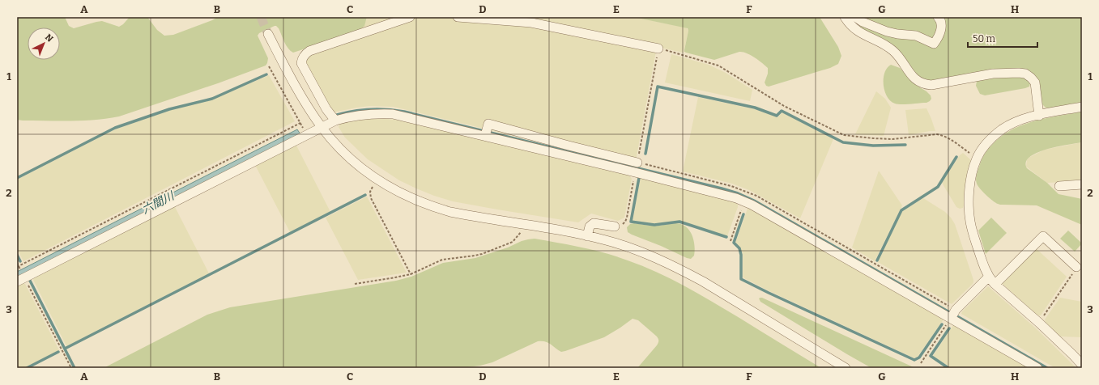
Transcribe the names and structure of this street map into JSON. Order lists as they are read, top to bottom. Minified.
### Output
{"water":["六間川"],"scale_bar":"50 m","north":"top right","grid":{"columns":["A","B","C","D","E","F","G","H"],"rows":["1","2","3"]}}
